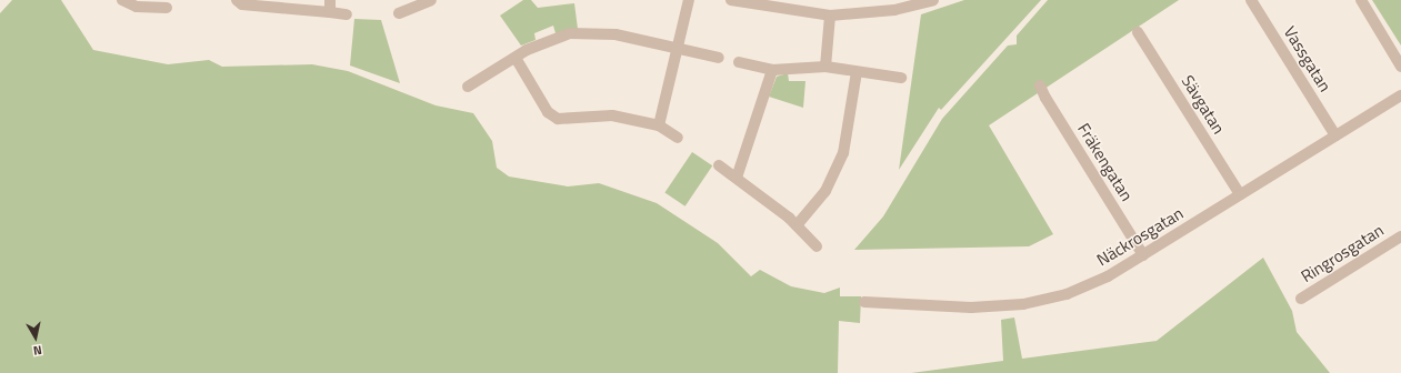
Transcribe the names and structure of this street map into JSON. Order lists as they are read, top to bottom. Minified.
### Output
{"streets":{"street":["Vassgatan","Sävgatan","Fräkengatan","Näckrosgatan","Ringrosgatan"]},"crossings":[["Vassgatan","Näckrosgatan"],["Sävgatan","Näckrosgatan"],["Fräkengatan","Näckrosgatan"]],"north":"bottom"}
